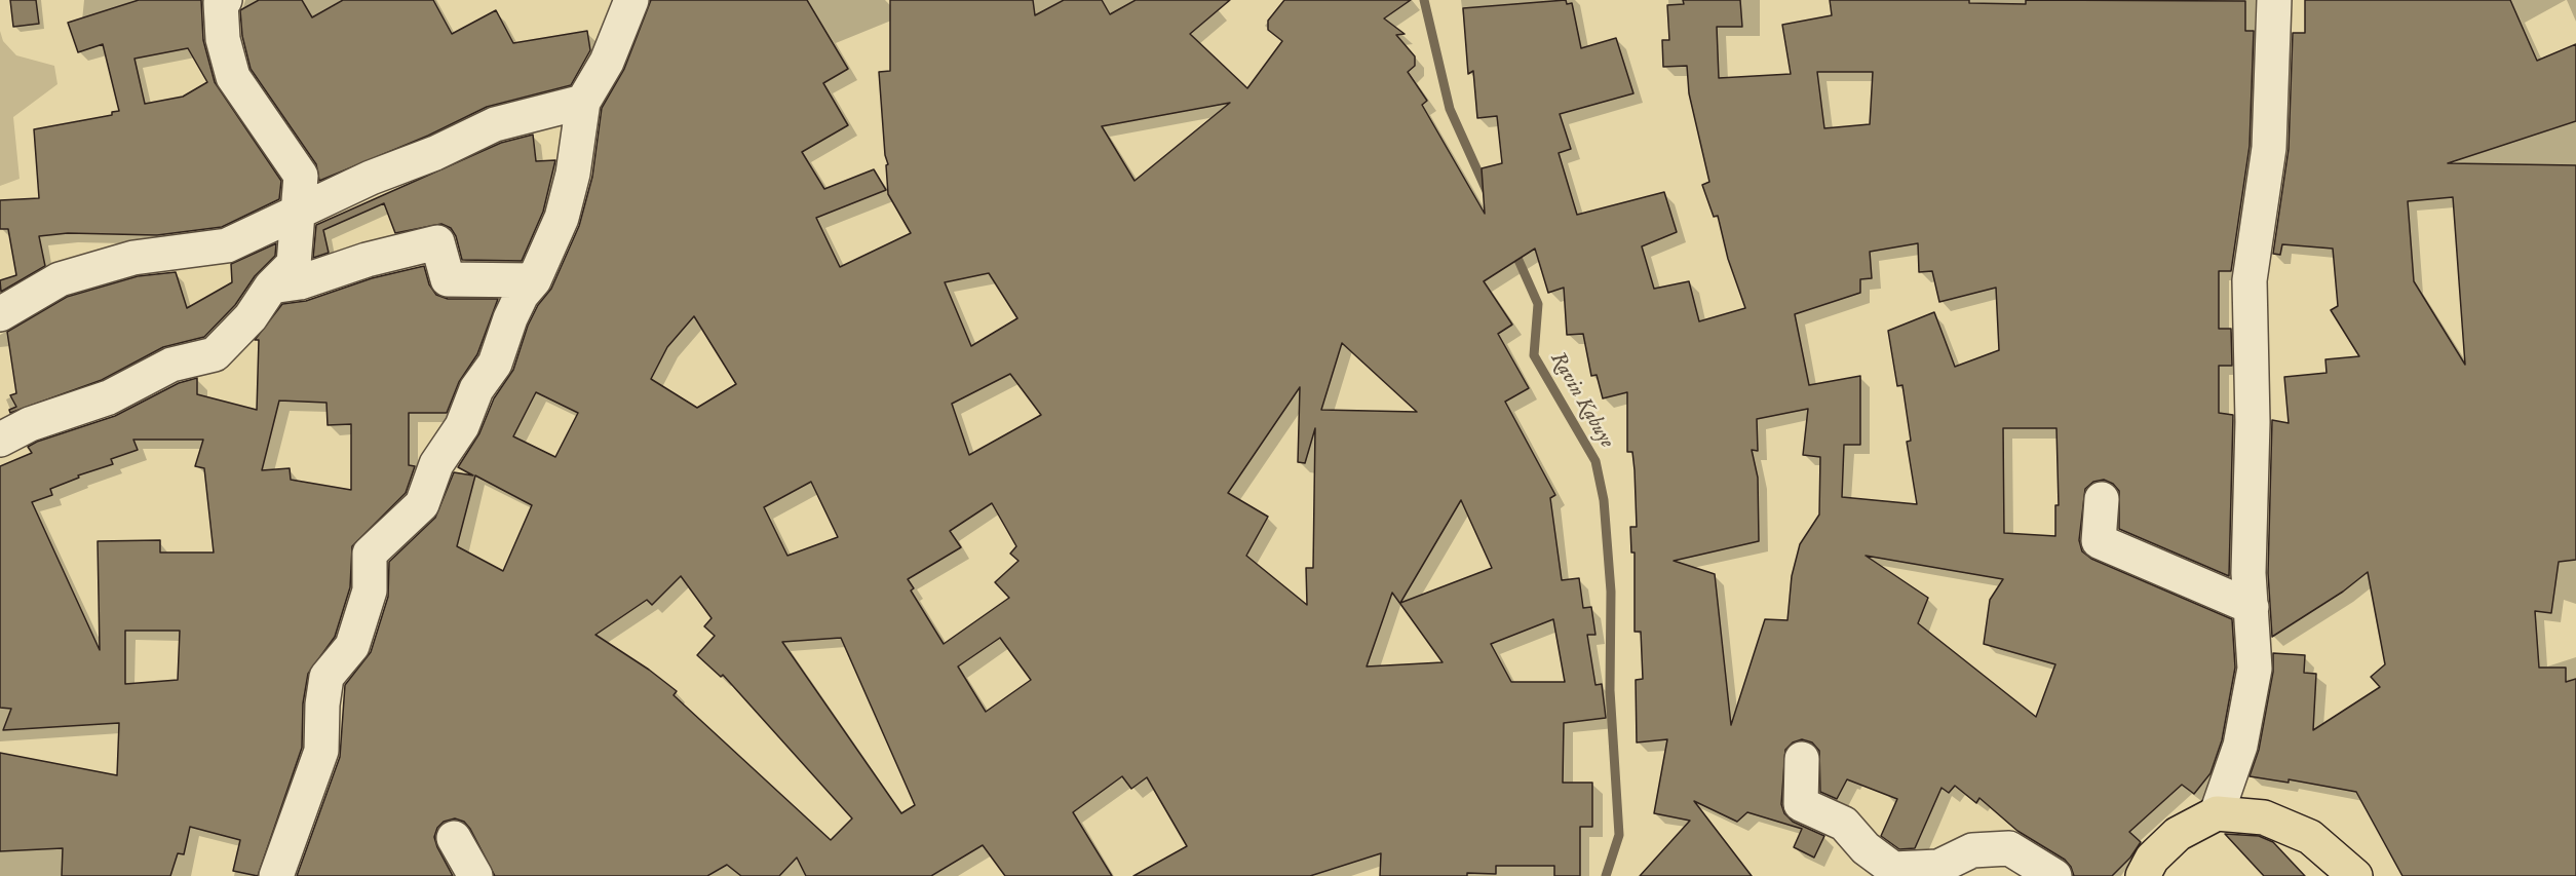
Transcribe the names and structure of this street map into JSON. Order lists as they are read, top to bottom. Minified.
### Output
{"water":["Ravin Kabuye"]}
